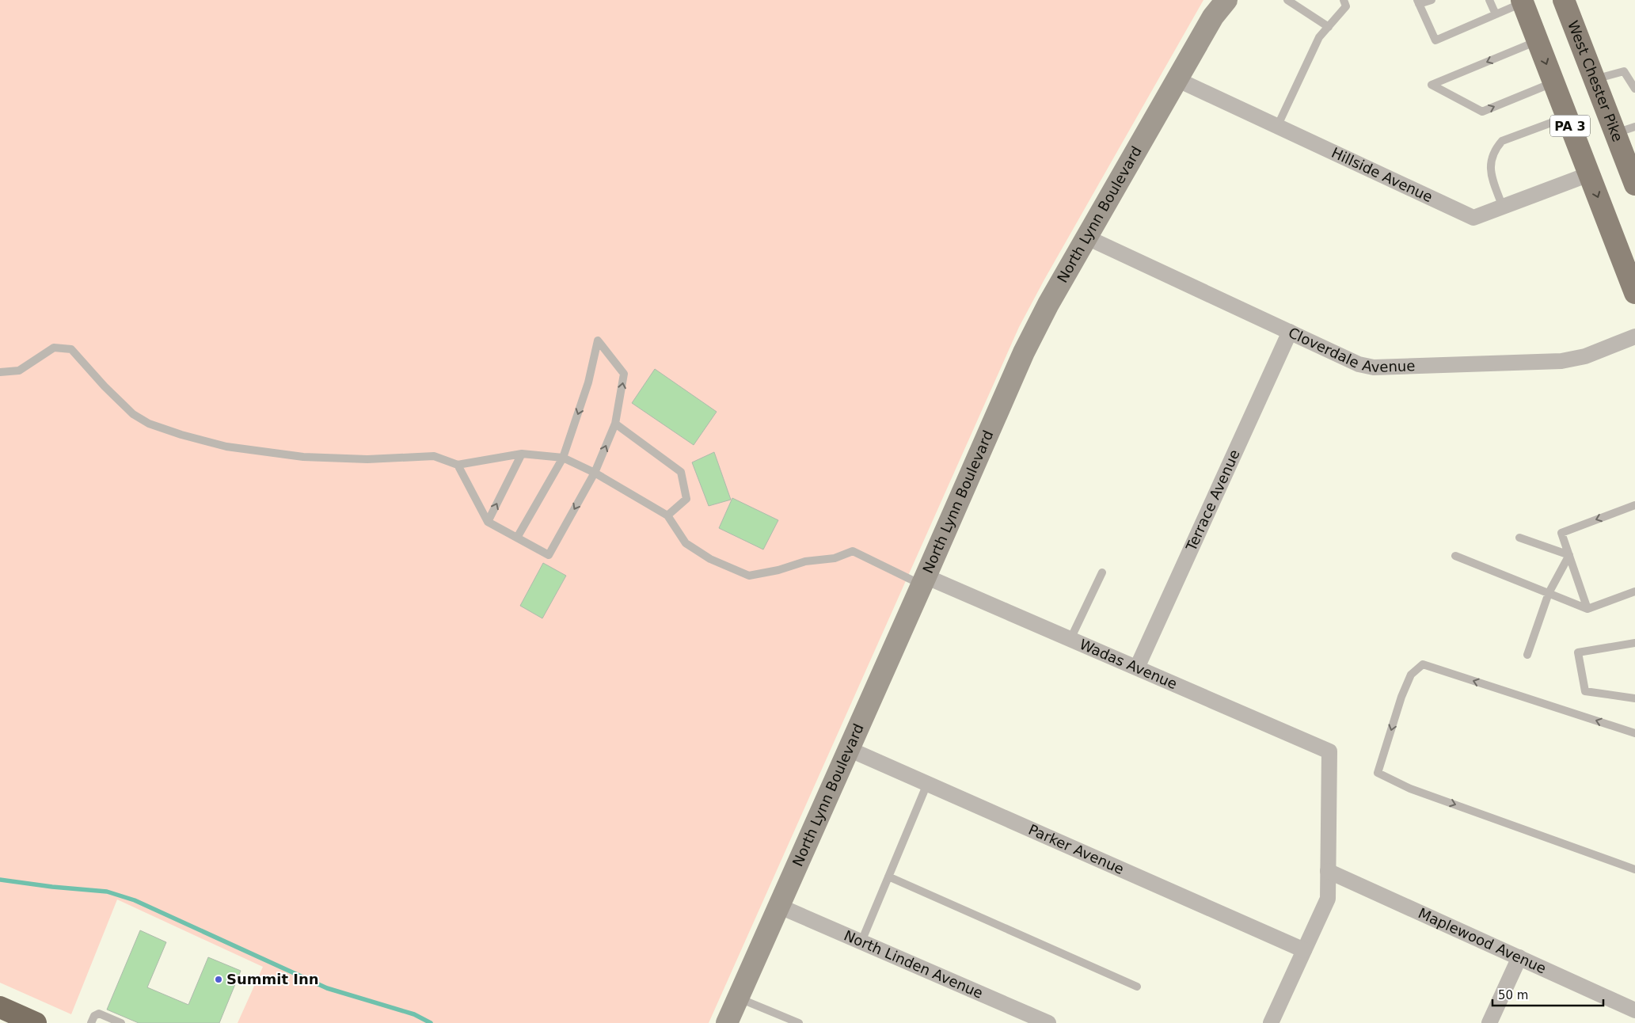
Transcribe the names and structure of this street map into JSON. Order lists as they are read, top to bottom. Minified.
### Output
{"streets":{"main road":["West Chester Pike","PA 3"],"street":["Hillside Avenue","North Lynn Boulevard","Cloverdale Avenue","Terrace Avenue","Wadas Avenue","Parker Avenue","Maplewood Avenue","North Linden Avenue"]},"crossings":[["PA 3","Hillside Avenue"],["Hillside Avenue","North Lynn Boulevard"],["North Lynn Boulevard","Cloverdale Avenue"],["North Lynn Boulevard","Wadas Avenue"],["North Lynn Boulevard","Parker Avenue"],["North Lynn Boulevard","North Linden Avenue"],["Cloverdale Avenue","Terrace Avenue"],["Terrace Avenue","Wadas Avenue"],["Wadas Avenue","Maplewood Avenue"]],"places":["Summit Inn"],"scale_bar":"50 m"}
